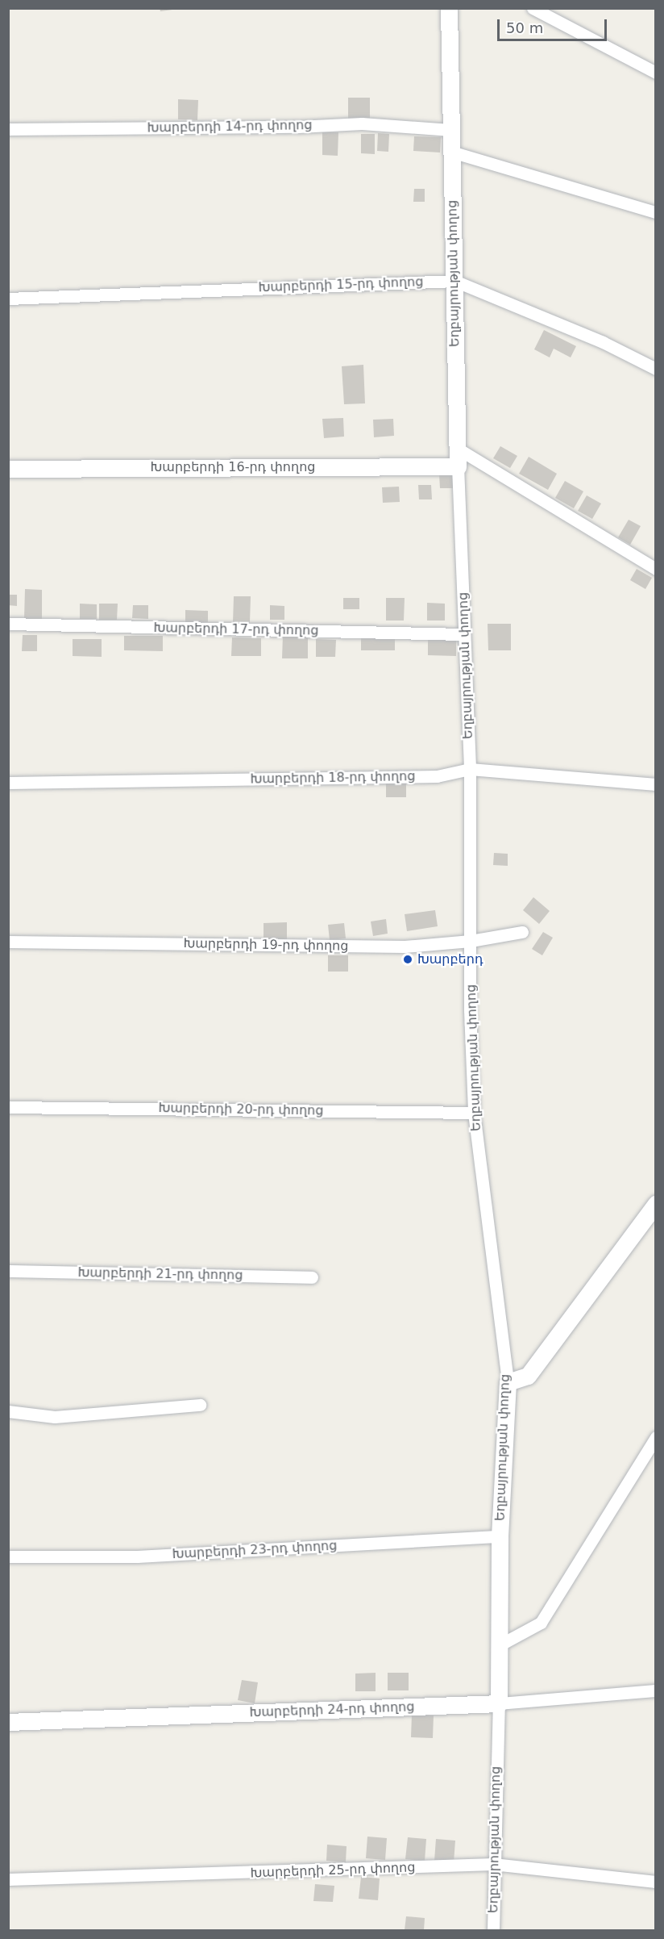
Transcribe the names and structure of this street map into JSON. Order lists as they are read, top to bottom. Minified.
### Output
{"streets":{"street":["Խարբերդի 14-րդ փողոց","Եղբայրության փողոց","Խարբերդի 15-րդ փողոց","Խարբերդի 16-րդ փողոց","Խարբերդի 17-րդ փողոց","Խարբերդի 18-րդ փողոց","Խարբերդի 19-րդ փողոց","Խարբերդի 20-րդ փողոց","Խարբերդի 21-րդ փողոց","Խարբերդի 23-րդ փողոց","Խարբերդի 24-րդ փողոց","Խարբերդի 25-րդ փողոց"]},"crossings":[["Խարբերդի 14-րդ փողոց","Եղբայրության փողոց"],["Եղբայրության փողոց","Խարբերդի 15-րդ փողոց"],["Եղբայրության փողոց","Խարբերդի 16-րդ փողոց"],["Եղբայրության փողոց","Խարբերդի 17-րդ փողոց"],["Եղբայրության փողոց","Խարբերդի 18-րդ փողոց"],["Եղբայրության փողոց","Խարբերդի 19-րդ փողոց"],["Եղբայրության փողոց","Խարբերդի 20-րդ փողոց"],["Եղբայրության փողոց","Խարբերդի 23-րդ փողոց"],["Եղբայրության փողոց","Խարբերդի 24-րդ փողոց"],["Եղբայրության փողոց","Խարբերդի 25-րդ փողոց"]],"places":["Խարբերդ"],"scale_bar":"50 m"}
